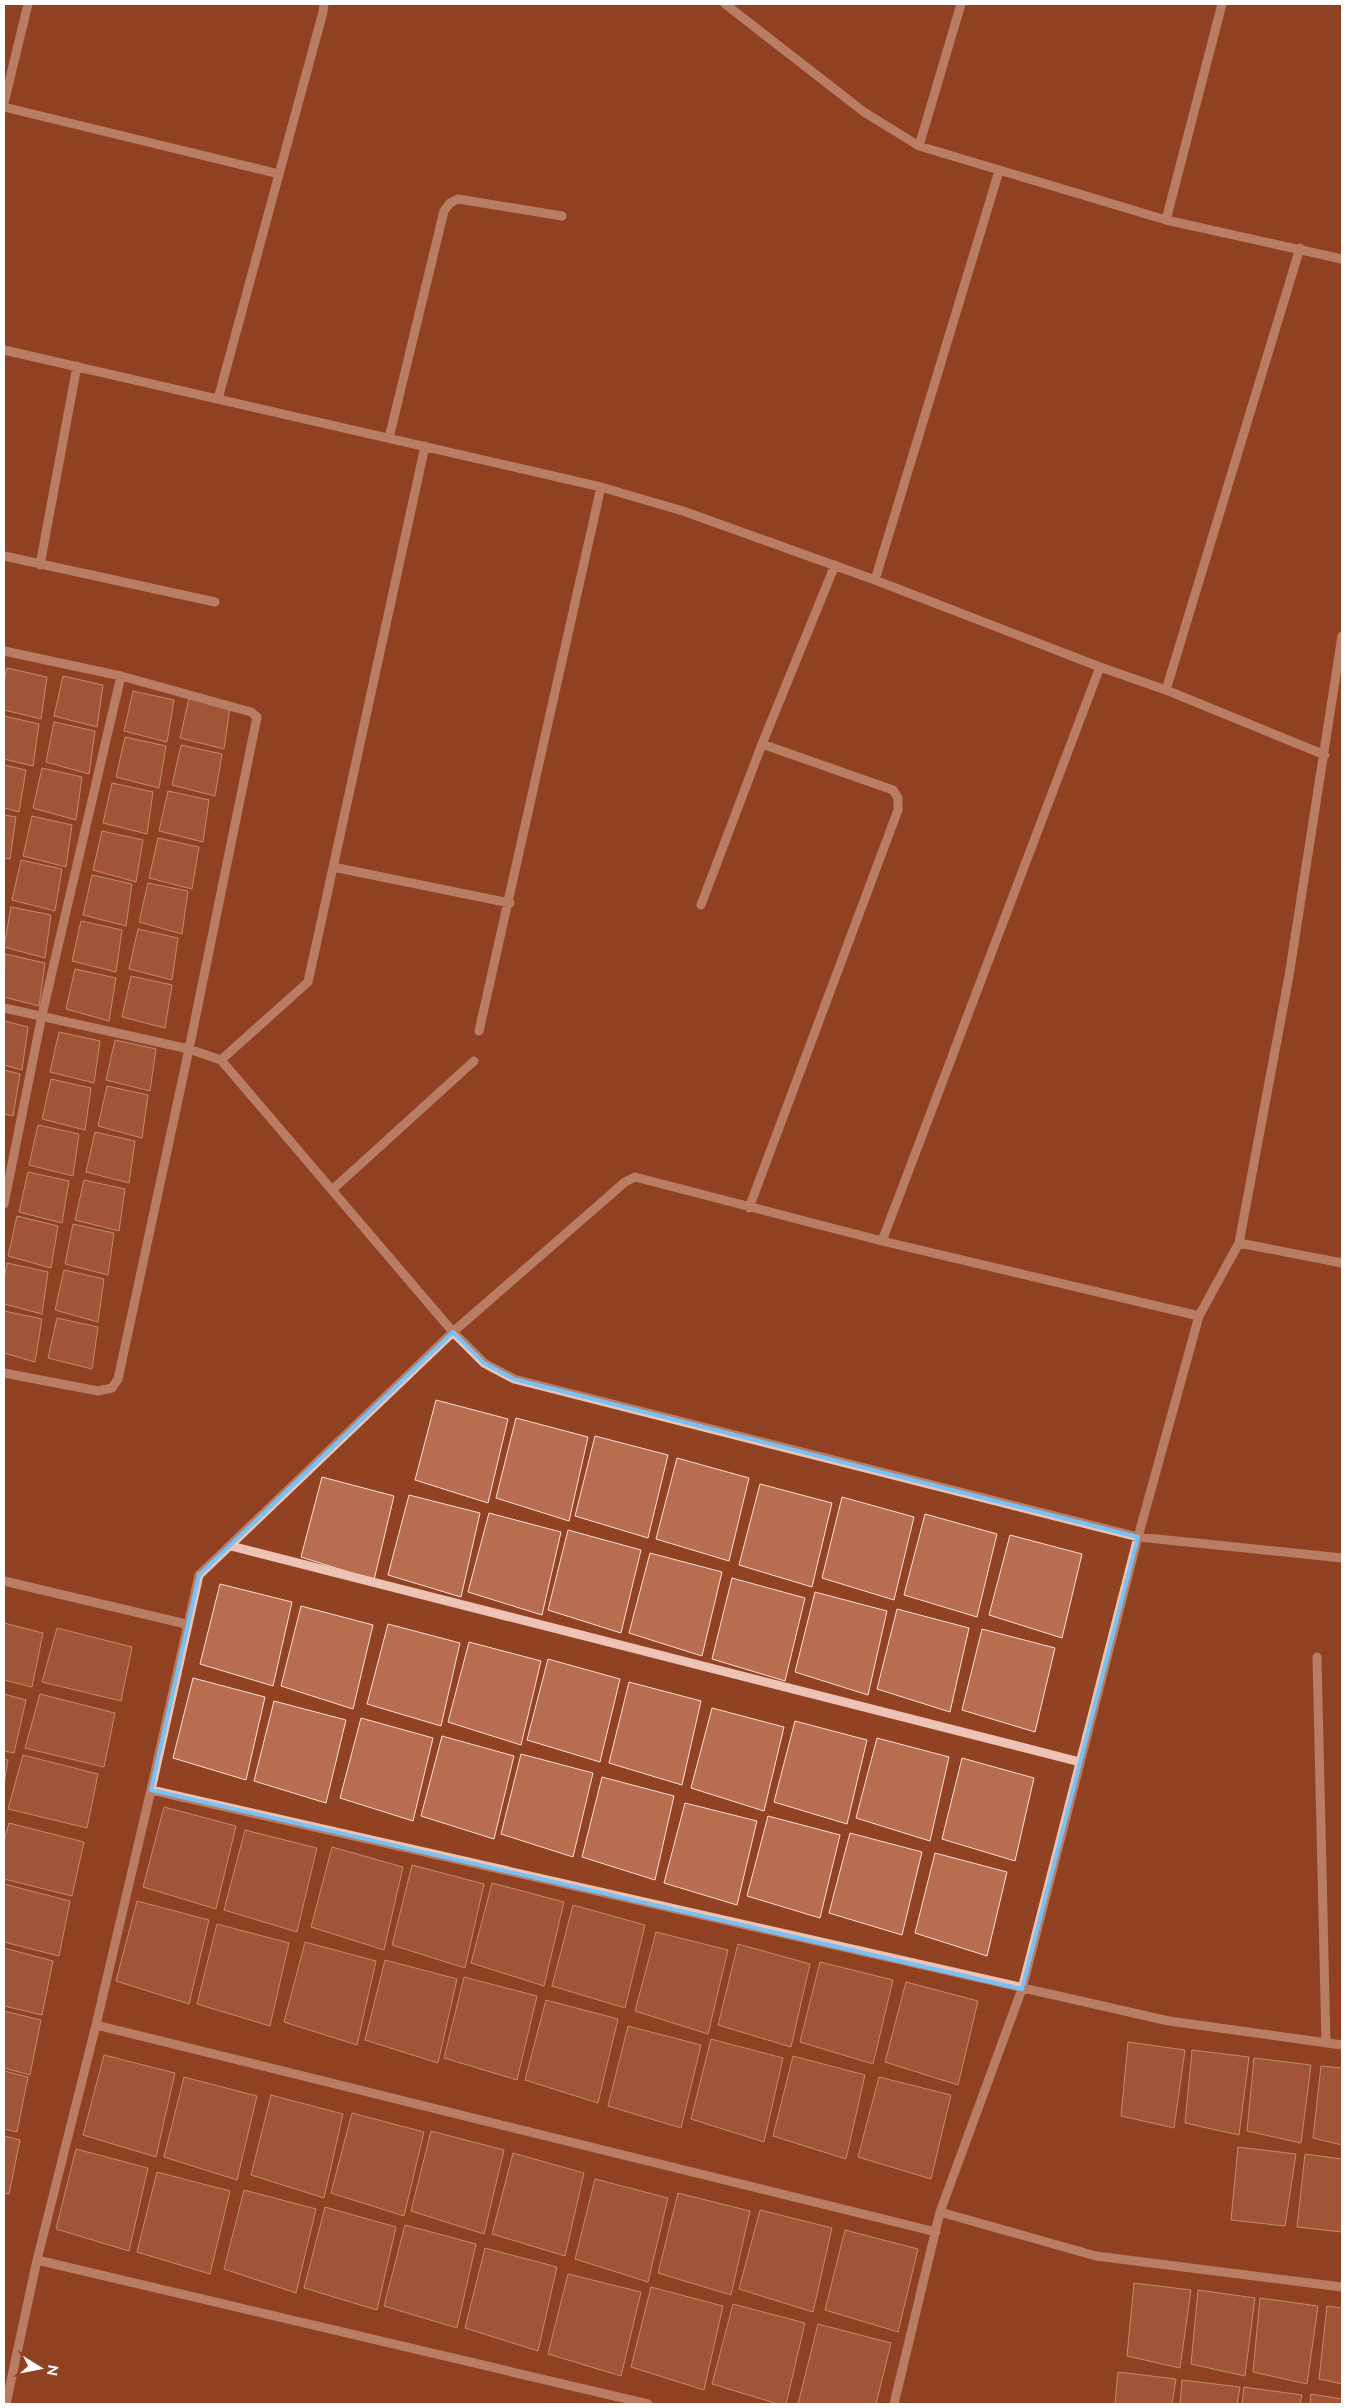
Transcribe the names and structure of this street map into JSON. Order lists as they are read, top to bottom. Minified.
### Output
{"north":"right"}
